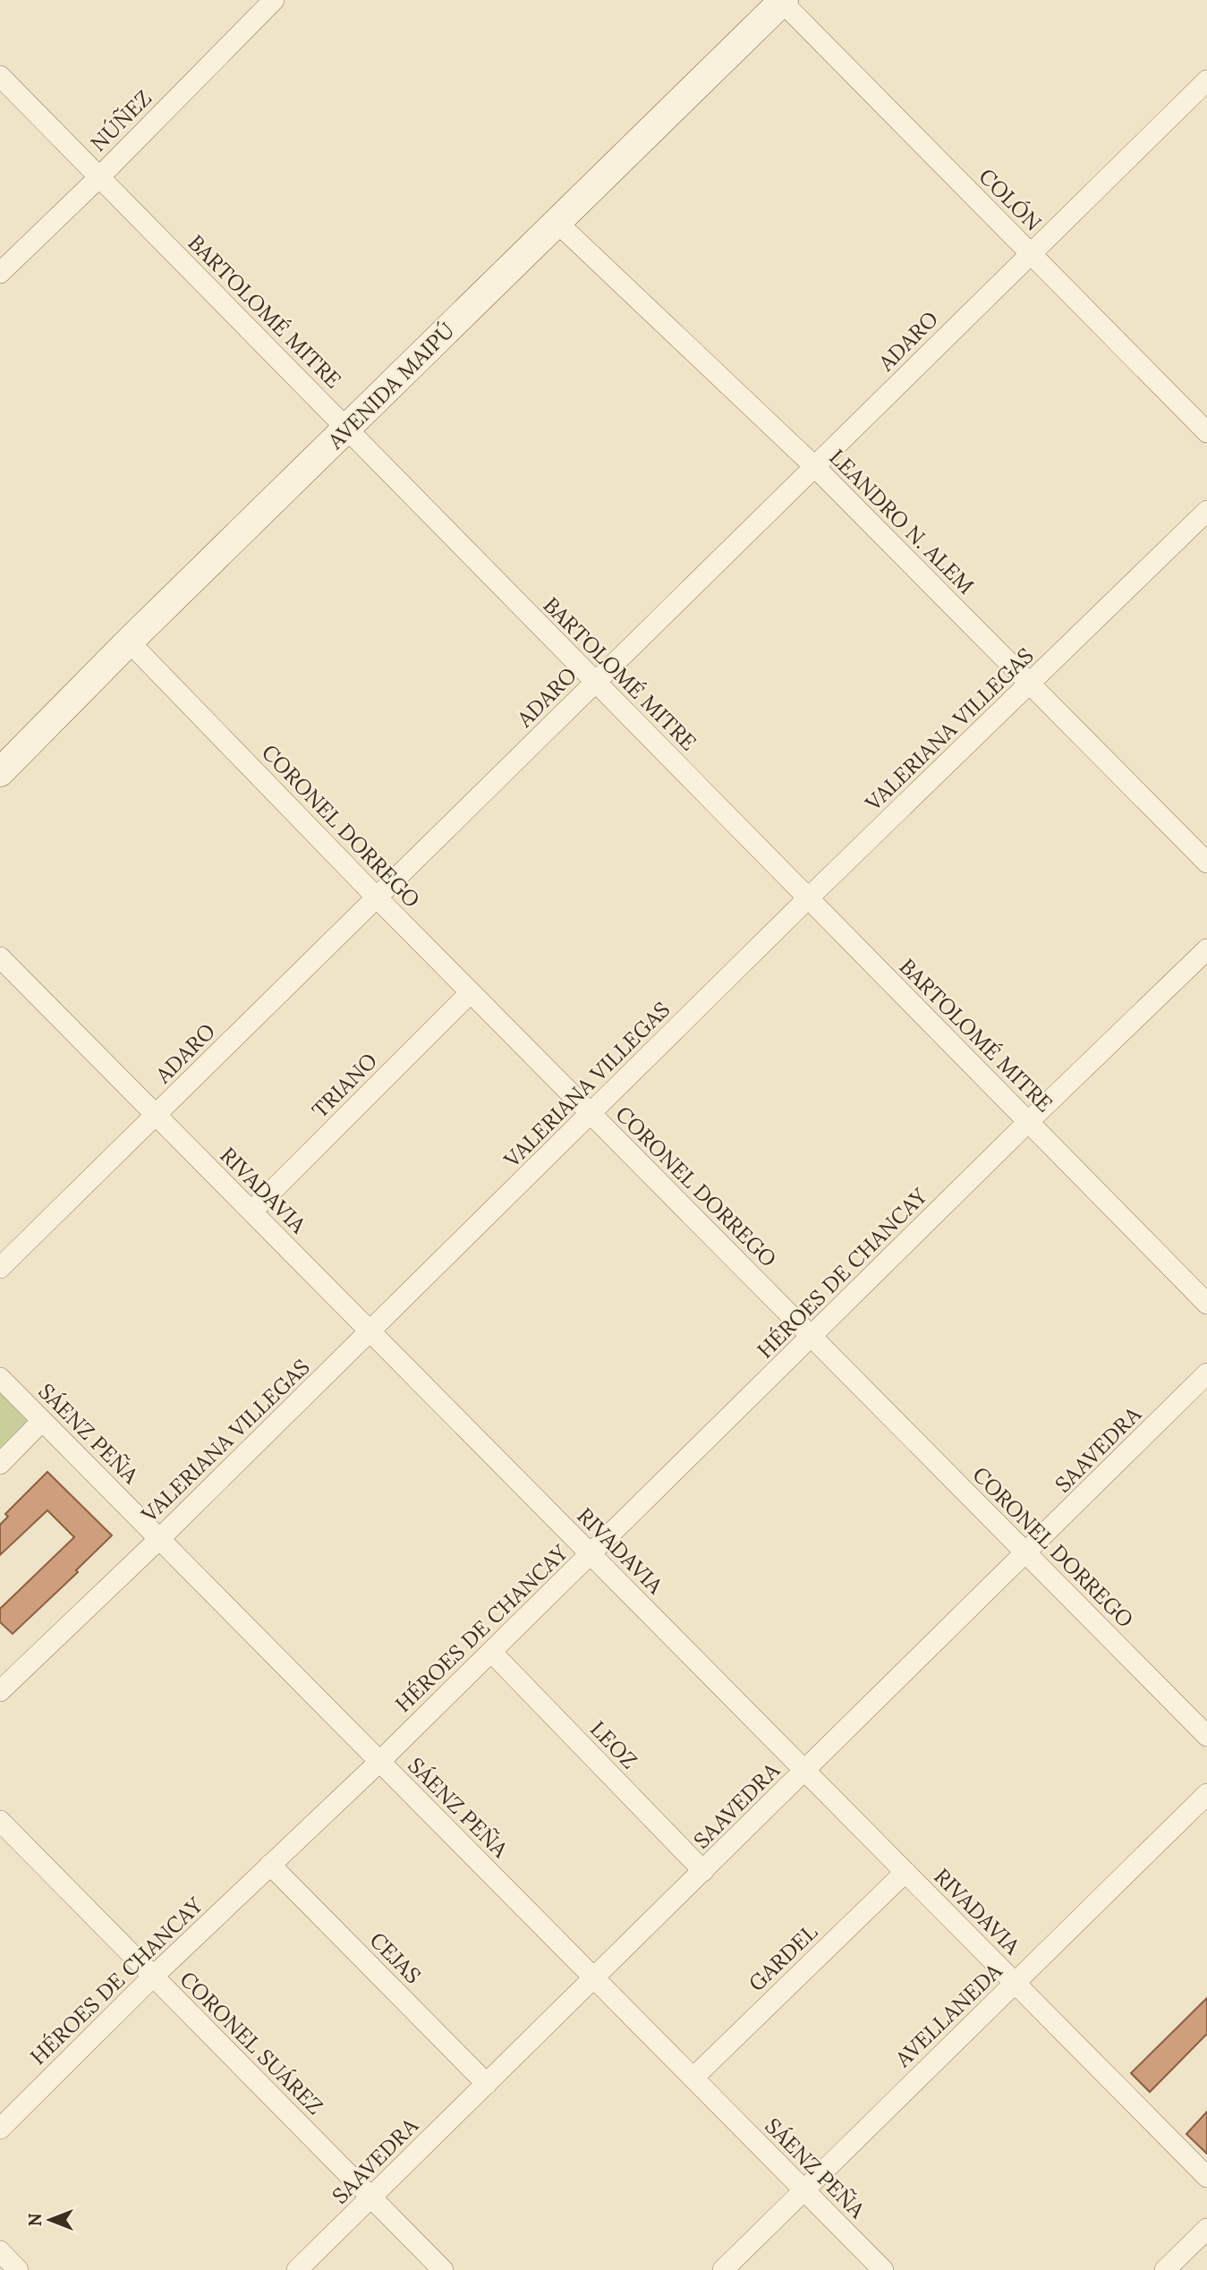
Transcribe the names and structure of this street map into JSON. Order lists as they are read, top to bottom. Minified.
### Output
{"streets":{"main road":["AVENIDA MAIPÚ"],"street":["NÚÑEZ","COLÓN","BARTOLOMÉ MITRE","ADARO","LEANDRO N. ALEM","VALERIANA VILLEGAS","CORONEL DORREGO","TRIANO","RIVADAVIA","HÉROES DE CHANCAY","SÁENZ PEÑA","SAAVEDRA","LEOZ","CEJAS","GARDEL","AVELLANEDA","CORONEL SUÁREZ"]},"crossings":[["NÚÑEZ","BARTOLOMÉ MITRE"],["COLÓN","ADARO"],["COLÓN","AVENIDA MAIPÚ"],["BARTOLOMÉ MITRE","ADARO"],["BARTOLOMÉ MITRE","AVENIDA MAIPÚ"],["BARTOLOMÉ MITRE","VALERIANA VILLEGAS"],["BARTOLOMÉ MITRE","HÉROES DE CHANCAY"],["ADARO","LEANDRO N. ALEM"],["ADARO","CORONEL DORREGO"],["ADARO","RIVADAVIA"],["AVENIDA MAIPÚ","LEANDRO N. ALEM"],["AVENIDA MAIPÚ","CORONEL DORREGO"],["LEANDRO N. ALEM","VALERIANA VILLEGAS"],["VALERIANA VILLEGAS","CORONEL DORREGO"],["VALERIANA VILLEGAS","RIVADAVIA"],["VALERIANA VILLEGAS","SÁENZ PEÑA"],["CORONEL DORREGO","TRIANO"],["CORONEL DORREGO","HÉROES DE CHANCAY"],["CORONEL DORREGO","SAAVEDRA"],["TRIANO","RIVADAVIA"],["RIVADAVIA","HÉROES DE CHANCAY"],["RIVADAVIA","SAAVEDRA"],["RIVADAVIA","GARDEL"],["RIVADAVIA","AVELLANEDA"],["HÉROES DE CHANCAY","SÁENZ PEÑA"],["HÉROES DE CHANCAY","LEOZ"],["HÉROES DE CHANCAY","CEJAS"],["HÉROES DE CHANCAY","CORONEL SUÁREZ"],["SÁENZ PEÑA","SAAVEDRA"],["SÁENZ PEÑA","GARDEL"],["SÁENZ PEÑA","AVELLANEDA"],["SAAVEDRA","LEOZ"],["SAAVEDRA","CEJAS"],["SAAVEDRA","CORONEL SUÁREZ"]],"north":"left"}
